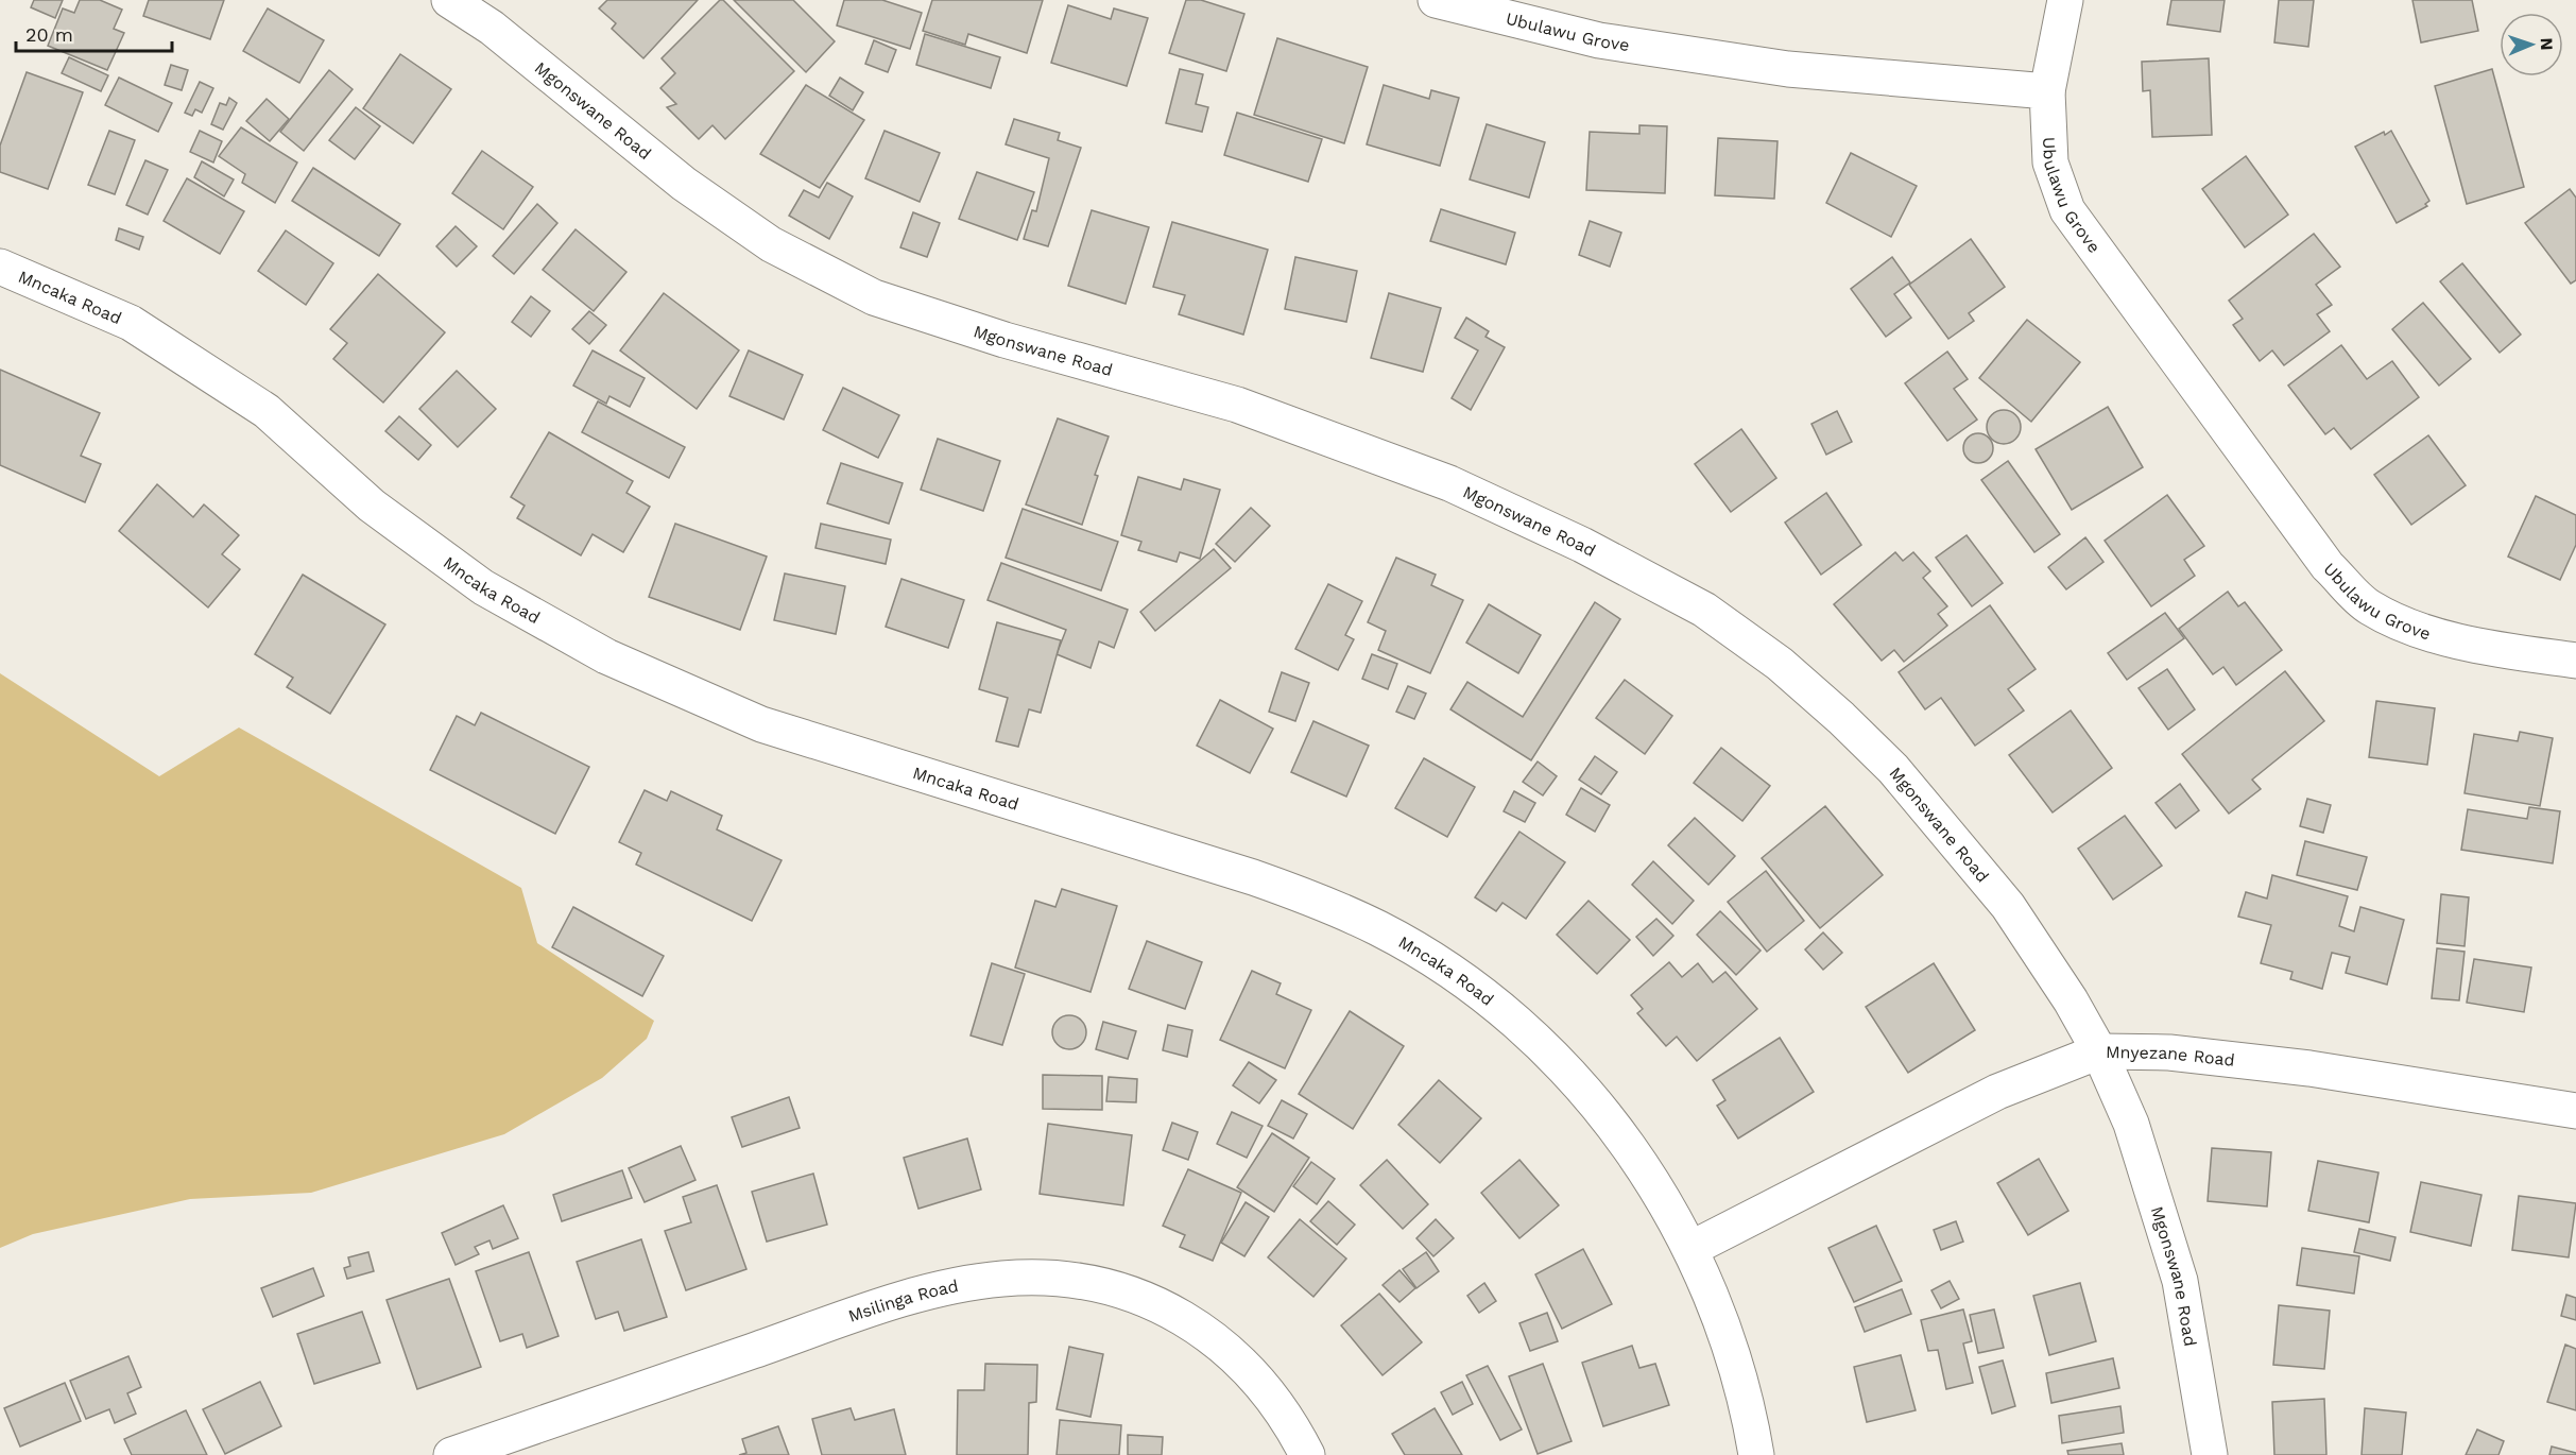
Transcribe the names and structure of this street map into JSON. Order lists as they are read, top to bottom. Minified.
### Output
{"streets":{"street":["Ubulawu Grove","Mgonswane Road","Mncaka Road","Mnyezane Road","Msilinga Road"]},"crossings":[["Mgonswane Road","Mnyezane Road"],["Mncaka Road","Mnyezane Road"]],"scale_bar":"20 m","north":"right"}
